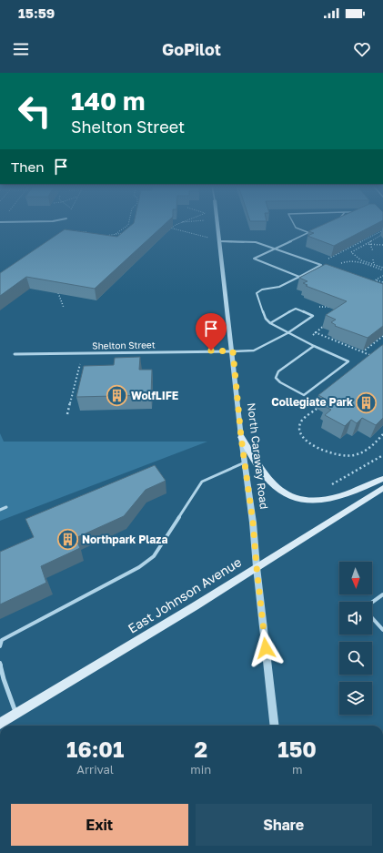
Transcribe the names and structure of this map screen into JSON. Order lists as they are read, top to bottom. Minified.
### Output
{"streets":{"main road":["East Johnson Avenue"],"street":["Shelton Street","North Caraway Road"]},"crossings":[["Shelton Street","North Caraway Road"],["North Caraway Road","East Johnson Avenue"]],"places":{"building":["WolfLIFE","Collegiate Park","Northpark Plaza"]},"north":"bottom","page":{"status":"15:59","header":"GoPilot","turn":["140 m","Shelton Street"],"then":"Then","eta":["16:01","Arrival","2","min","150","m"],"buttons":["Exit","Share"]}}
